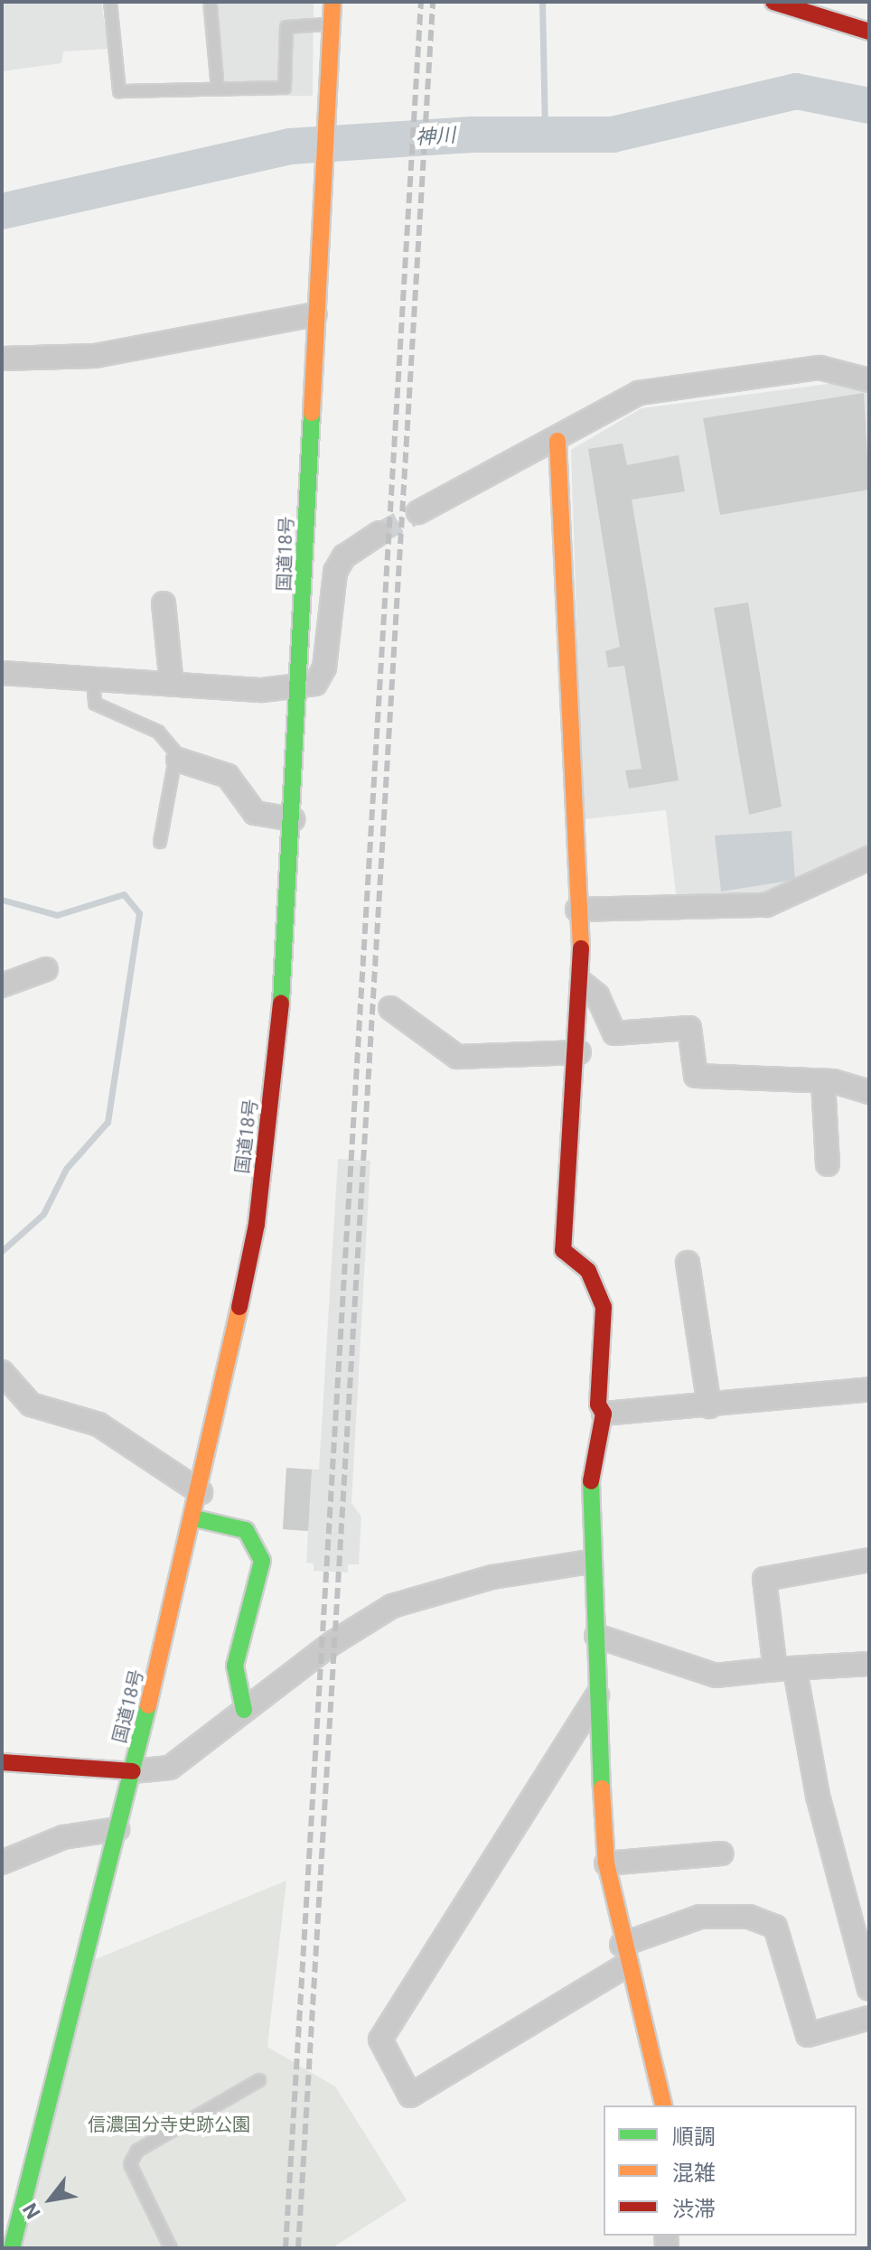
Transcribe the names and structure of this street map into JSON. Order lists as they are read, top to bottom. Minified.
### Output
{"streets":{"main road":["国道18号"]},"water":["神川"],"parks":["信濃国分寺史跡公園"],"legend":["順調","混雑","渋滞"],"north":"bottom left"}
